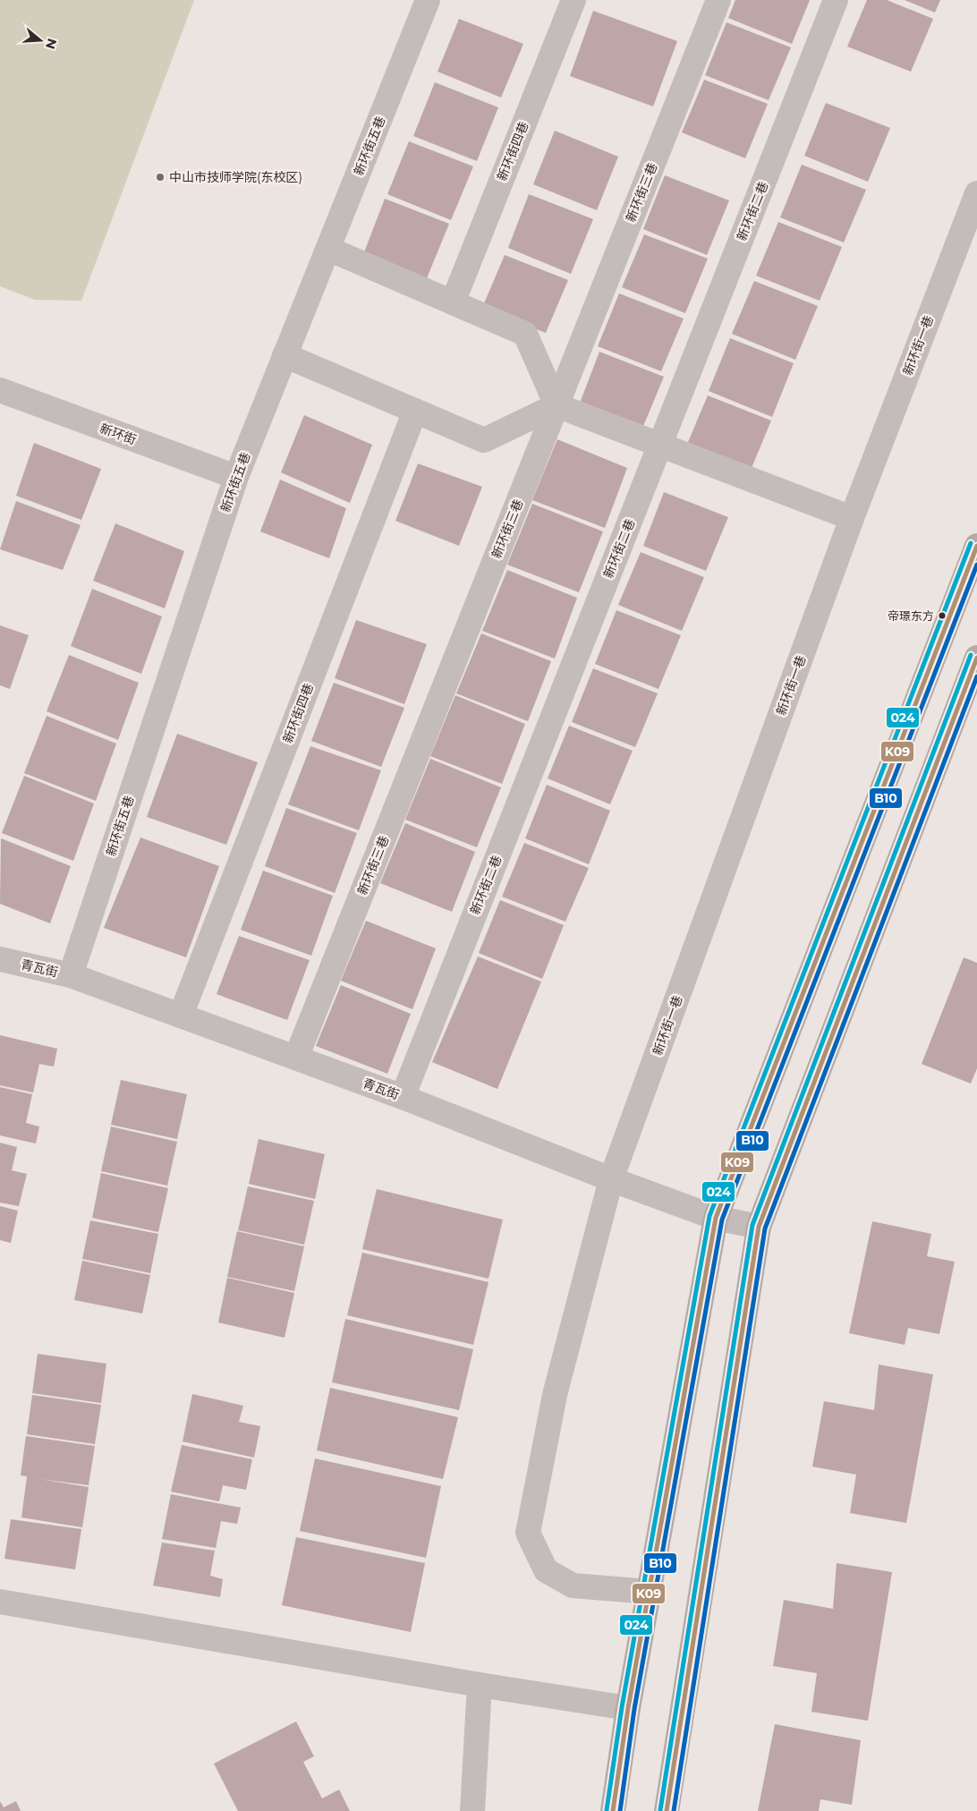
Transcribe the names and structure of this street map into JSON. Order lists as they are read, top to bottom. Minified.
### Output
{"streets":{"street":["新环街五巷","新环街四巷","新环街三巷","新环街二巷","新环街一巷","新环街","青瓦街"]},"crossings":[["新环街五巷","新环街"],["新环街五巷","青瓦街"],["新环街四巷","青瓦街"],["新环街三巷","青瓦街"],["新环街二巷","青瓦街"],["新环街一巷","青瓦街"]],"places":["中山市技师学院(东校区)","帝璟东方"],"lines":["transit line 024","transit line K09","transit line B10"],"north":"right"}
